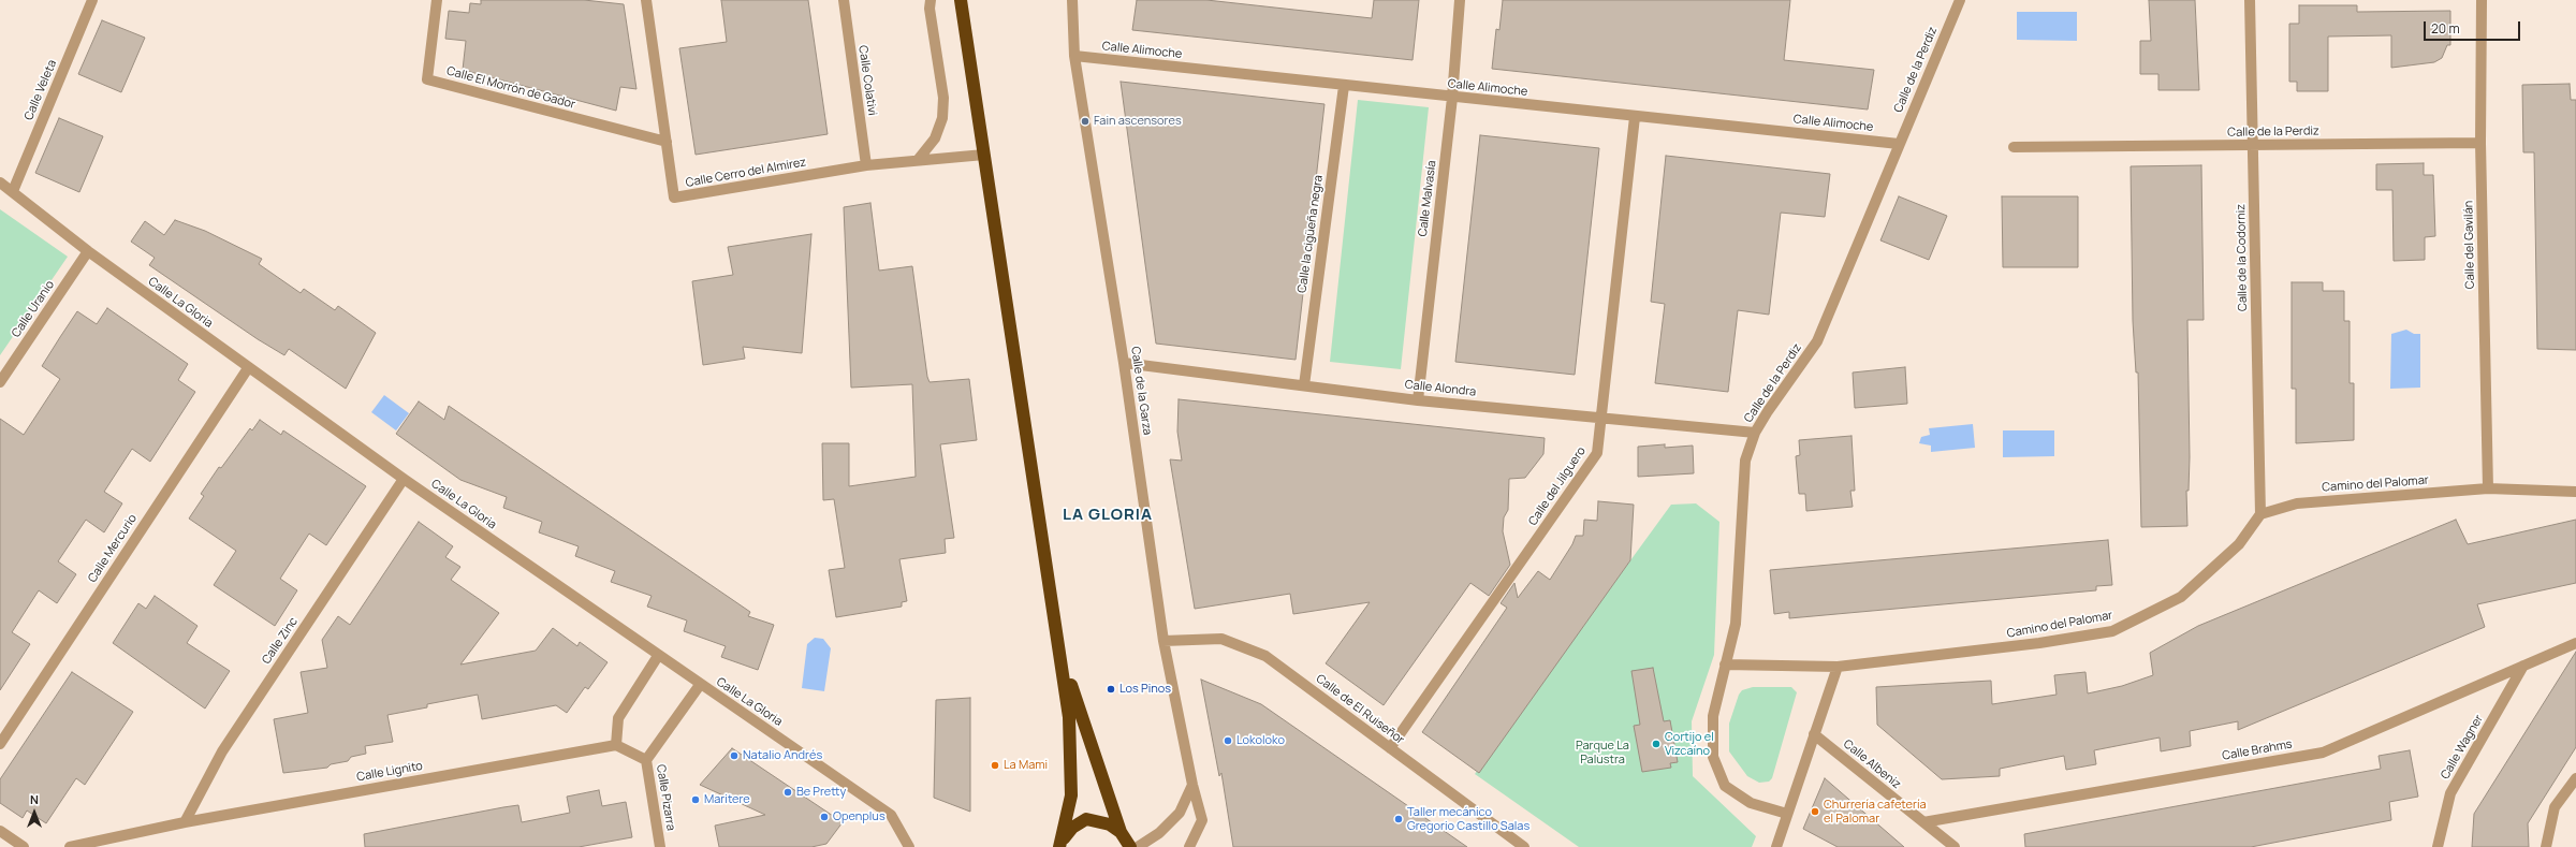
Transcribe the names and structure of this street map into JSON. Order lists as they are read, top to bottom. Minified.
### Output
{"streets":{"street":["Calle Alimoche","Calle de la Perdiz","Calle Colativi","Calle El Morrón de Gador","Calle Veleta","Calle Cerro del Almirez","Calle Malvasía","Calle la cigüeña negra","Calle del Gavilán","Calle de la Codorniz","Calle La Gloria","Calle Uranio","Calle Alondra","Calle de la Garza","Camino del Palomar","Calle del Jilguero","Calle Mercurio","Calle Zinc","Calle de El Ruiseñor","Calle Wagner","Calle Brahms","Calle Albeniz","Calle Lignito","Calle Pizarra"]},"crossings":[["Calle Alimoche","Calle de la Perdiz"],["Calle Alimoche","Calle Malvasía"],["Calle Alimoche","Calle la cigüeña negra"],["Calle Alimoche","Calle de la Garza"],["Calle Alimoche","Calle del Jilguero"],["Calle de la Perdiz","Calle del Gavilán"],["Calle de la Perdiz","Calle de la Codorniz"],["Calle de la Perdiz","Calle Alondra"],["Calle de la Perdiz","Camino del Palomar"],["Calle Colativi","Calle Cerro del Almirez"],["Calle El Morrón de Gador","Calle Cerro del Almirez"],["Calle Veleta","Calle La Gloria"],["Calle Malvasía","Calle Alondra"],["Calle la cigüeña negra","Calle Alondra"],["Calle del Gavilán","Camino del Palomar"],["Calle de la Codorniz","Camino del Palomar"],["Calle La Gloria","Calle Uranio"],["Calle La Gloria","Calle Mercurio"],["Calle La Gloria","Calle Zinc"],["Calle Alondra","Calle de la Garza"],["Calle Alondra","Calle del Jilguero"],["Calle de la Garza","Calle de El Ruiseñor"],["Calle del Jilguero","Calle de El Ruiseñor"],["Calle Zinc","Calle Lignito"],["Calle Wagner","Calle Brahms"],["Calle Brahms","Calle Albeniz"],["Calle Lignito","Calle Pizarra"]],"districts":["LA GLORIA"],"parks":["Parque La Palustra"],"places":["Fain ascensores","Los Pinos","Lokoloko","Cortijo el Vizcaíno","Natalio Andrés","La Mami","Be Pretty","Maritere","Churrería cafetería el Palomar","Openplus","Taller mecánico Gregorio Castillo Salas"],"scale_bar":"20 m","north":"top"}
